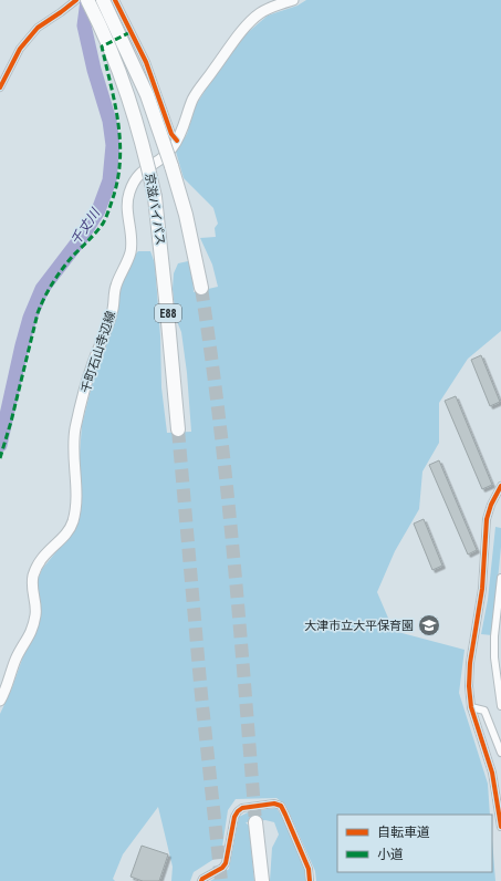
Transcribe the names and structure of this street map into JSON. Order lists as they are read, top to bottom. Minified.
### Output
{"streets":{"highway":["京滋バイパス","E88"],"main road":["千町石山寺辺線"]},"water":["千丈川"],"places":{"school or university":["大津市立大平保育園"]},"legend":["自転車道","小道"]}
